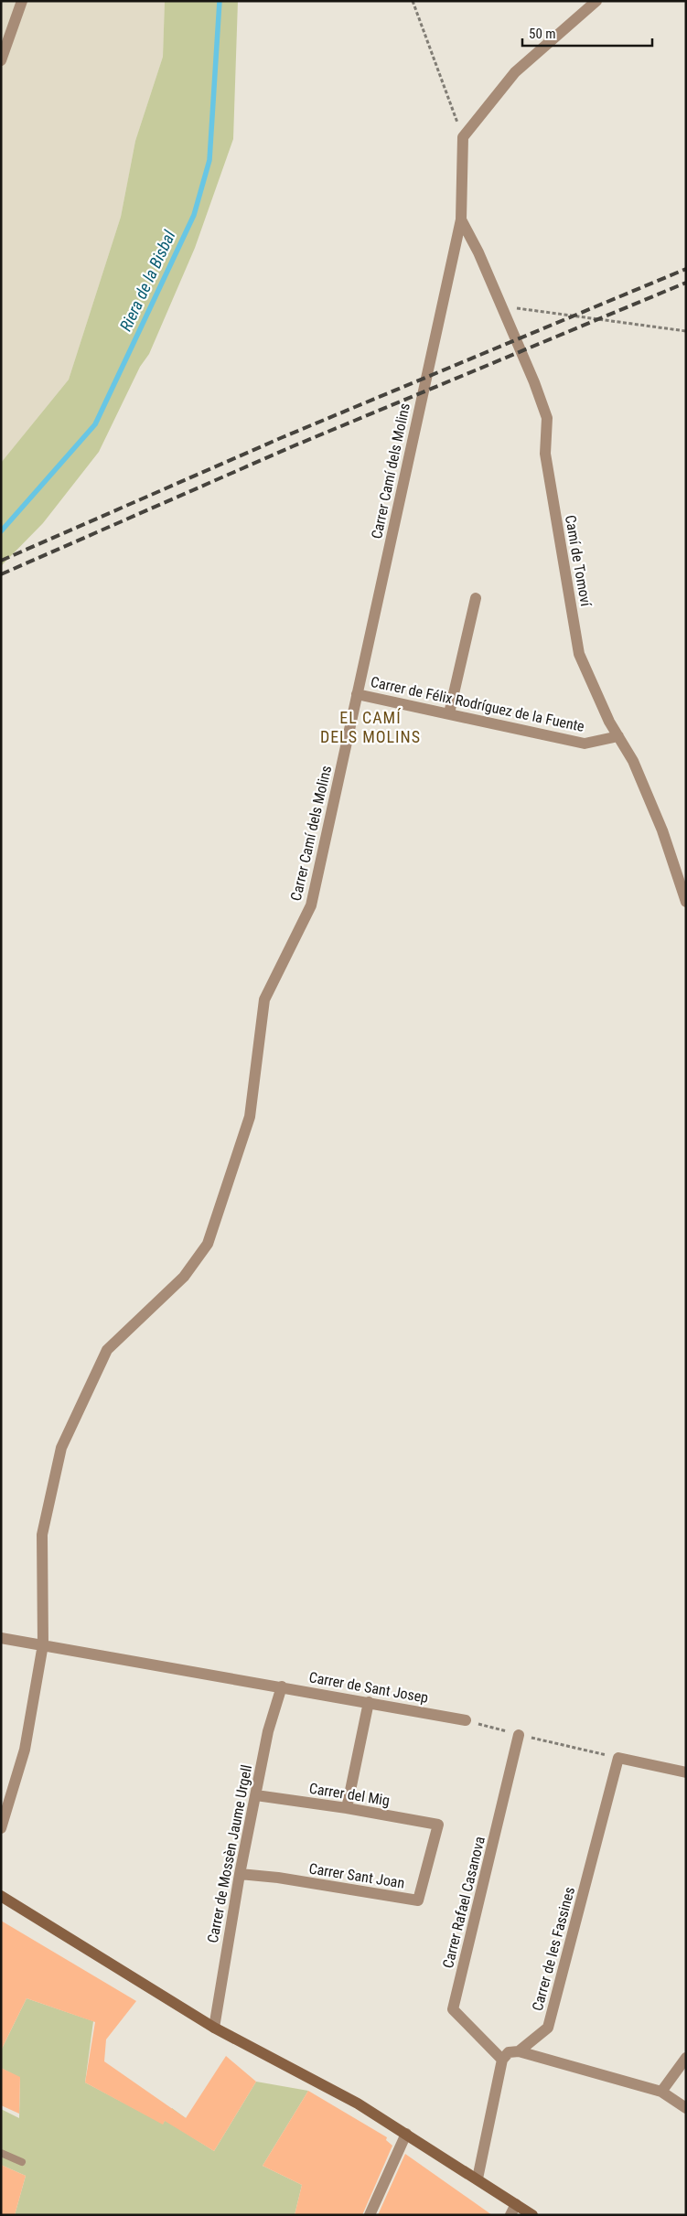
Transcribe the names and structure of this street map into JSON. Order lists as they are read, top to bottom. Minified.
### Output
{"streets":{"street":["Carrer Camí dels Molins","Camí de Tomoví","Carrer de Félix Rodríguez de la Fuente","Carrer de Sant Josep","Carrer del Mig","Carrer de Mossèn Jaume Urgell","Carrer Sant Joan","Carrer Rafael Casanova","Carrer de les Fassines"]},"crossings":[["Carrer Camí dels Molins","Camí de Tomoví"],["Carrer Camí dels Molins","Carrer de Félix Rodríguez de la Fuente"],["Carrer Camí dels Molins","Carrer de Sant Josep"],["Camí de Tomoví","Carrer de Félix Rodríguez de la Fuente"],["Carrer de Sant Josep","Carrer de Mossèn Jaume Urgell"],["Carrer del Mig","Carrer de Mossèn Jaume Urgell"],["Carrer del Mig","Carrer Sant Joan"],["Carrer de Mossèn Jaume Urgell","Carrer Sant Joan"],["Carrer Rafael Casanova","Carrer de les Fassines"]],"districts":["EL CAMÍ DELS MOLINS"],"water":["Riera de la Bisbal"],"scale_bar":"50 m"}
